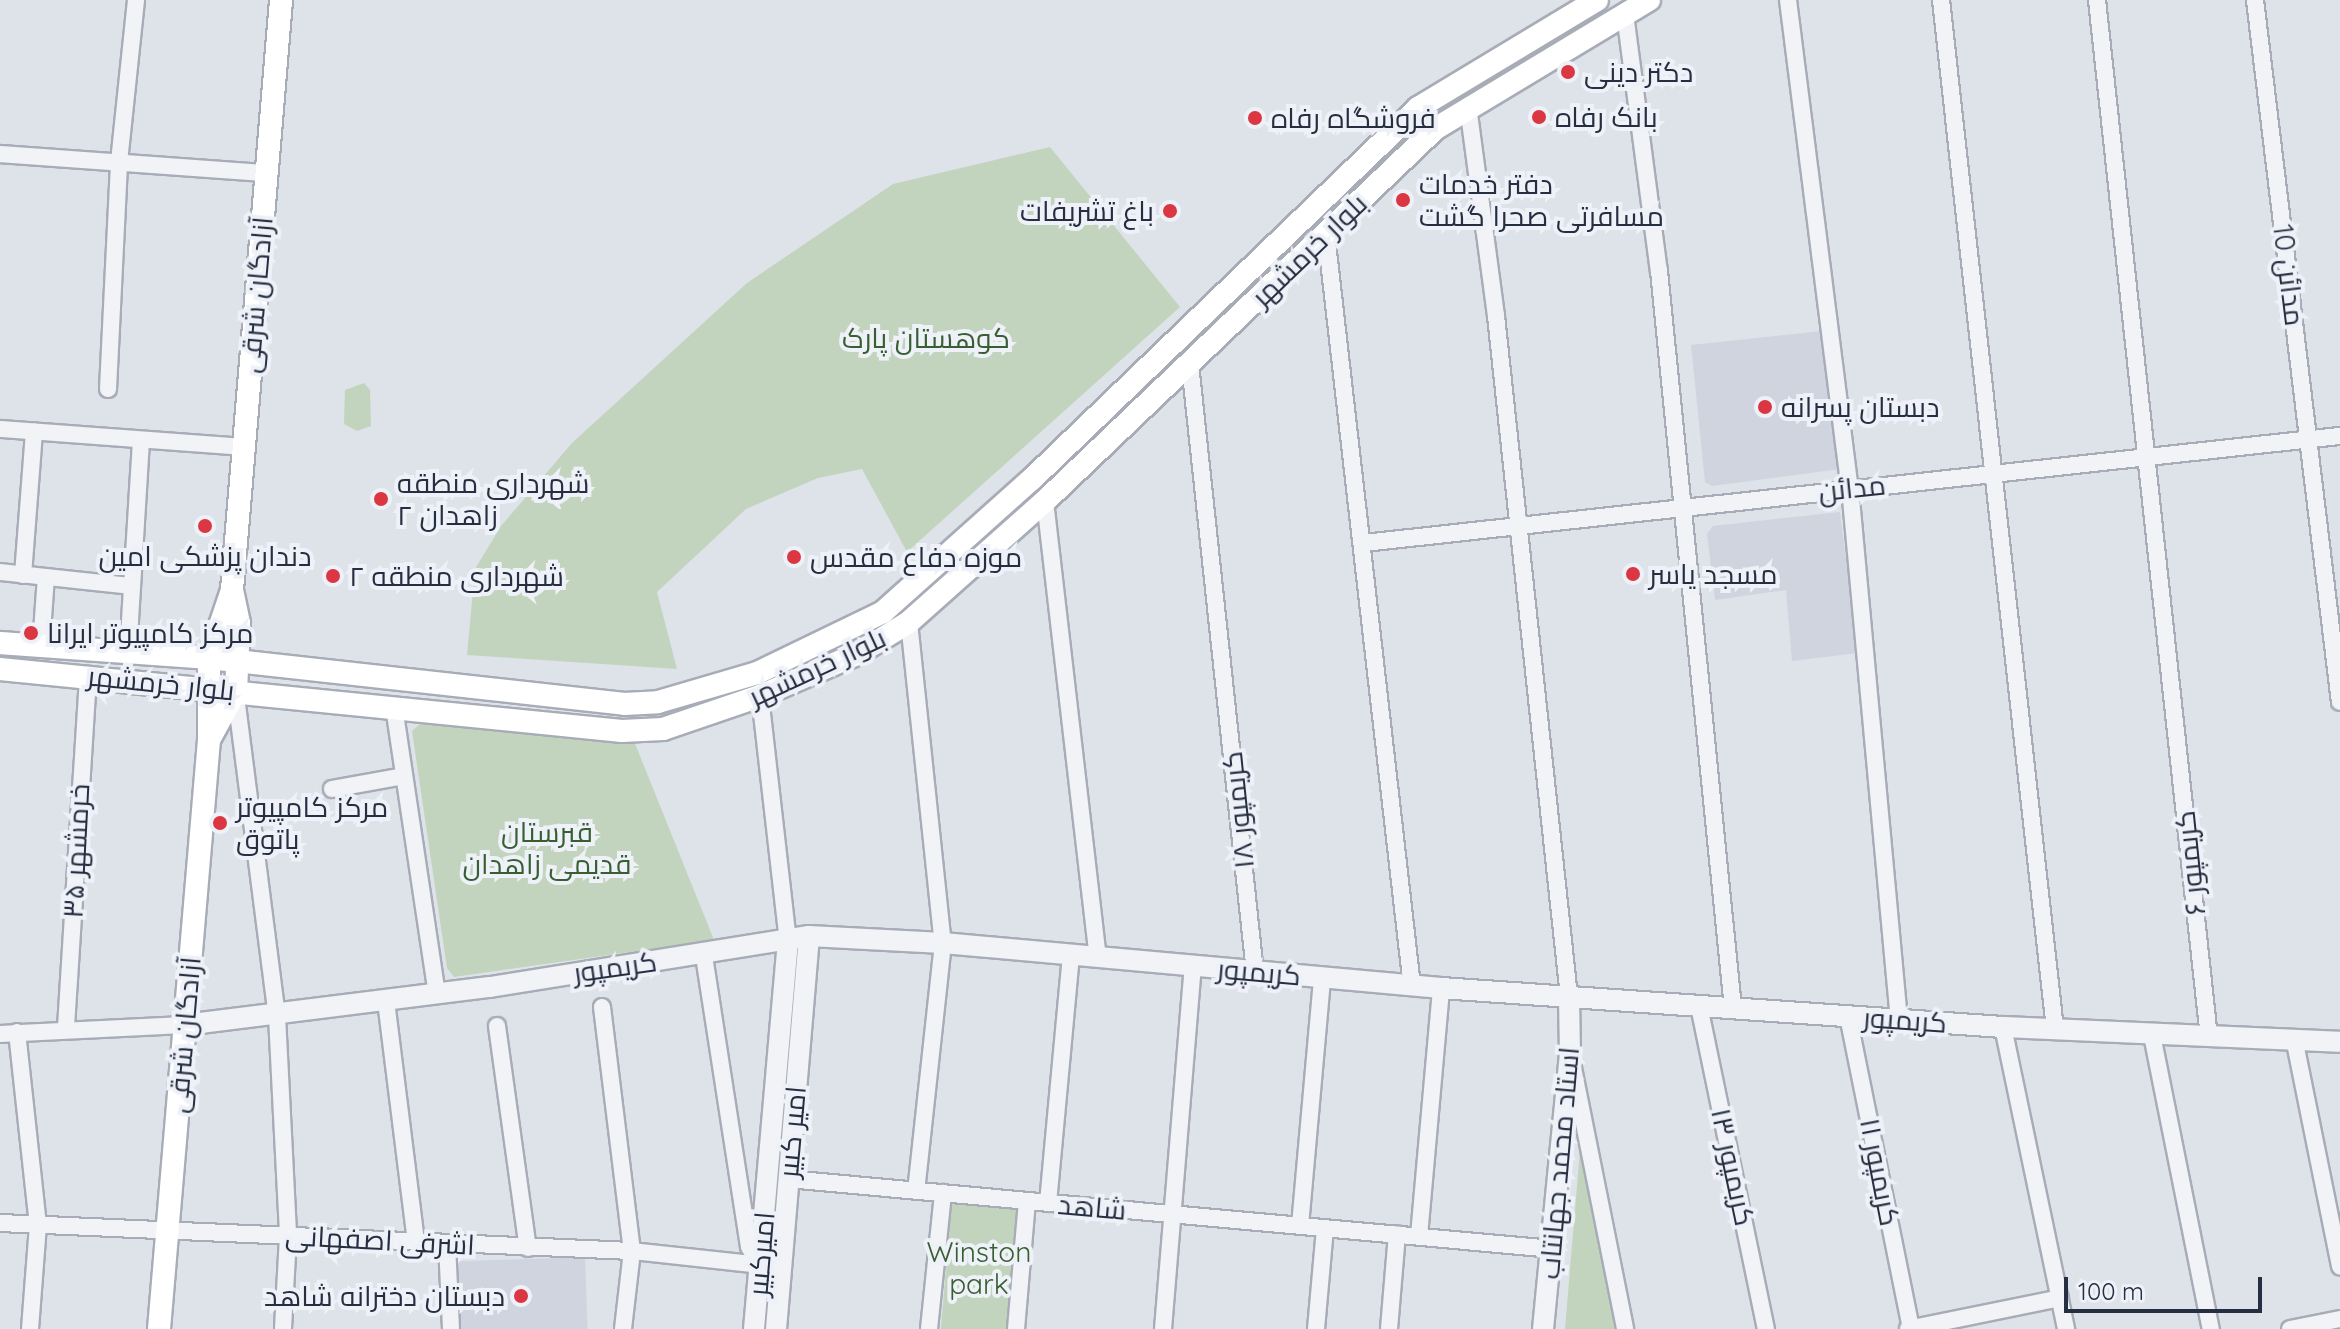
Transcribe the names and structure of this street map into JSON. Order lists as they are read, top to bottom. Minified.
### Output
{"streets":{"main road":["بلوار خرمشهر","آزادگان شرقی"],"street":["مدائن 10","مدائن","کریمپور ۱۸","خرمشهر ۳۵","کریمپور ۶","کریمپور","امیر کبیر","استاد محمد جهانتاب","کریمپور ۱۳","کریمپور ۱۱","شاهد","اشرفی اصفهانی","امیرکبیر"]},"crossings":[["بلوار خرمشهر","آزادگان شرقی"],["بلوار خرمشهر","کریمپور ۱۸"],["بلوار خرمشهر","خرمشهر ۳۵"],["مدائن 10","مدائن"],["آزادگان شرقی","کریمپور"],["آزادگان شرقی","اشرفی اصفهانی"],["مدائن","کریمپور ۶"],["کریمپور ۱۸","کریمپور"],["کریمپور ۶","کریمپور"],["کریمپور","امیر کبیر"],["کریمپور","استاد محمد جهانتاب"],["کریمپور","کریمپور ۱۳"],["کریمپور","کریمپور ۱۱"],["کریمپور","امیرکبیر"],["امیر کبیر","شاهد"],["استاد محمد جهانتاب","شاهد"],["اشرفی اصفهانی","امیرکبیر"]],"parks":["کوهستان پارک","قبرستان قدیمی زاهدان","Winston park"],"places":["دکتر دینی","بانک رفاه","فروشگاه رفاه","دفتر خدمات مسافرتی صحرا گشت","باغ تشریفات","دبستان پسرانه","شهرداری منطقه ۲ زاهدان","دندان پزشکی امین","موزه دفاع مقدس","مسجد یاسر","شهرداری منطقه ۲","مرکز کامپیوتر ایرانا","مرکز کامپیوتر پاتوق","دبستان دخترانه شاهد"],"scale_bar":"100 m"}
